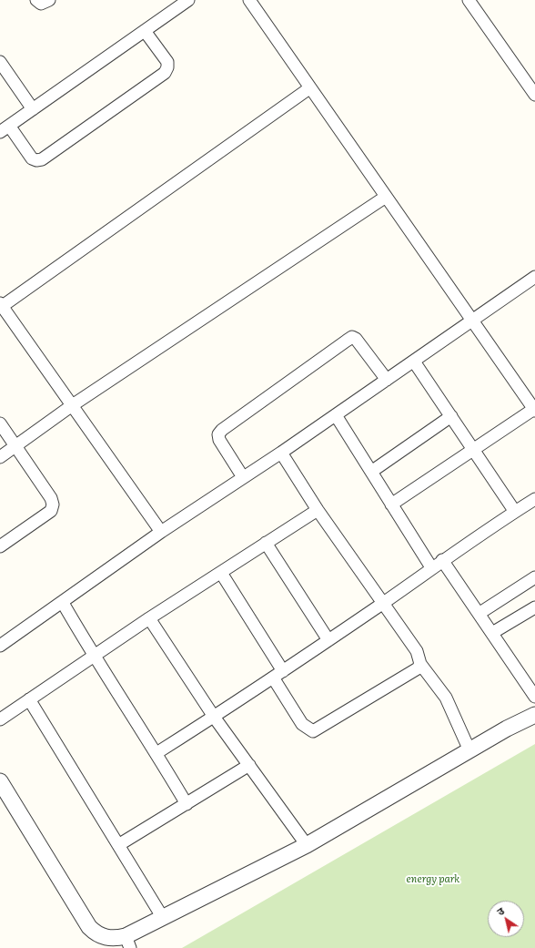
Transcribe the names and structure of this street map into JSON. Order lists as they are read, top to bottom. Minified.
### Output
{"parks":["energy park"],"north":"top left"}
